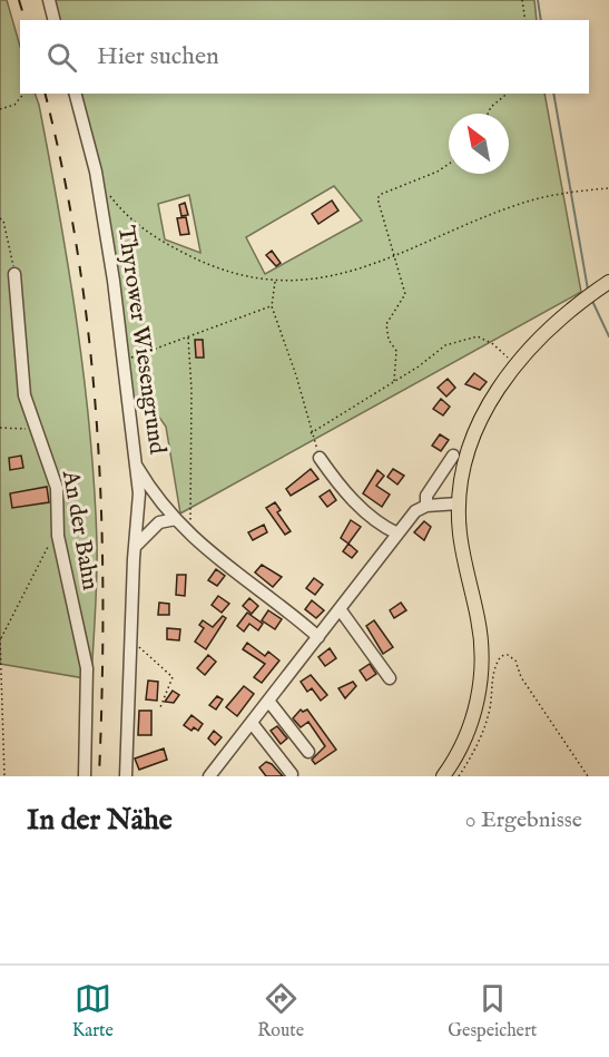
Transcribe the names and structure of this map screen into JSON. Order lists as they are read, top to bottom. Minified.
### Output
{"streets":{"street":["Thyrower Wiesengrund","An der Bahn"]},"north":"top left","page":{"search":"Hier suchen","heading":["In der Nähe","0 Ergebnisse"],"nav":["Karte","Route","Gespeichert"]}}
